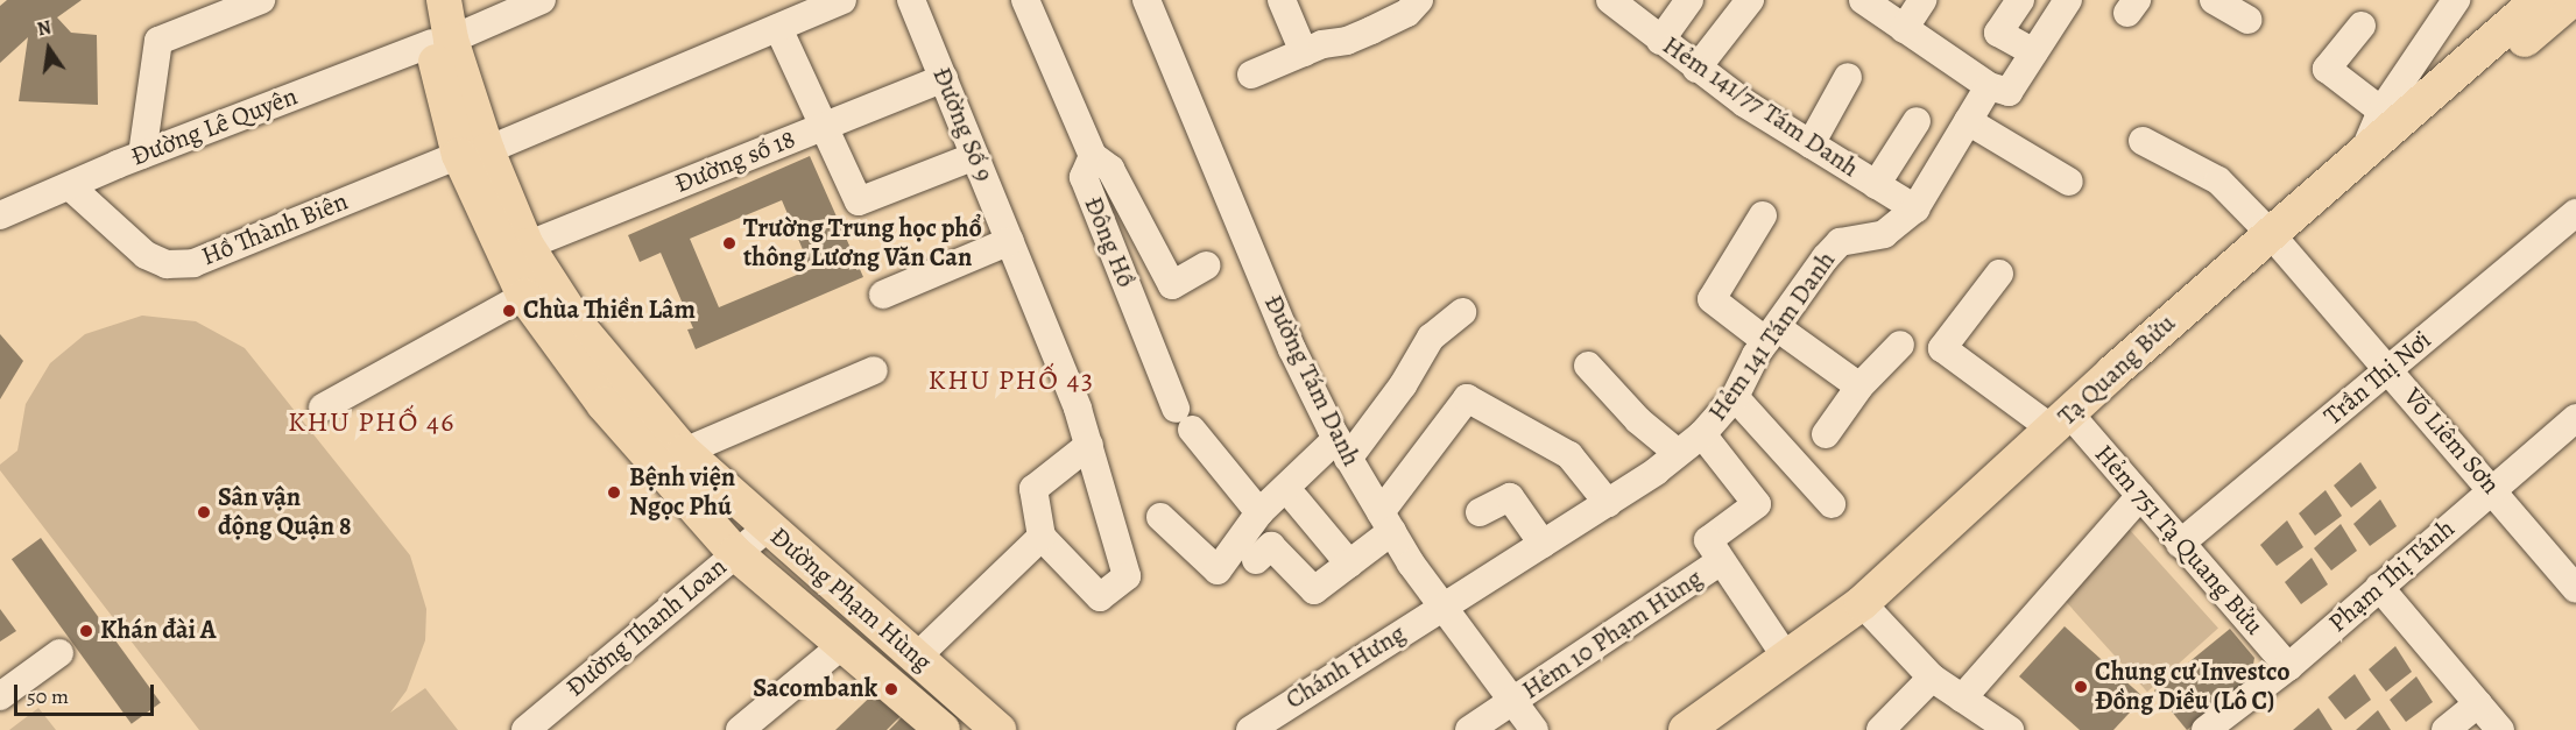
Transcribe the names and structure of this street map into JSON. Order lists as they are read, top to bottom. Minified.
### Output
{"streets":{"main road":["Tạ Quang Bửu","Đường Phạm Hùng"],"street":["Hẻm 141/77 Tám Danh","Đường Số 9","Đường Lê Quyên","Đường số 18","Hồ Thành Biên","Đông Hồ","Hẻm 141 Tám Danh","Trần Thị Nơi","Đường Tám Danh","Võ Liêm Sơn","Hẻm 751 Tạ Quang Bửu","Phạm Thị Tánh","Đường Thanh Loan","Hẻm 10 Phạm Hùng","Chánh Hưng"]},"crossings":[["Hẻm 141/77 Tám Danh","Hẻm 141 Tám Danh"],["Đường Số 9","Đường số 18"],["Đường Lê Quyên","Hồ Thành Biên"],["Đường Lê Quyên","Đường Phạm Hùng"],["Đường số 18","Đường Phạm Hùng"],["Hồ Thành Biên","Đường Phạm Hùng"],["Hẻm 141 Tám Danh","Đường Tám Danh"],["Hẻm 141 Tám Danh","Chánh Hưng"],["Tạ Quang Bửu","Võ Liêm Sơn"],["Tạ Quang Bửu","Hẻm 751 Tạ Quang Bửu"],["Trần Thị Nơi","Võ Liêm Sơn"],["Trần Thị Nơi","Hẻm 751 Tạ Quang Bửu"],["Đường Tám Danh","Hẻm 10 Phạm Hùng"],["Đường Tám Danh","Chánh Hưng"],["Võ Liêm Sơn","Phạm Thị Tánh"],["Hẻm 751 Tạ Quang Bửu","Phạm Thị Tánh"],["Đường Phạm Hùng","Đường Thanh Loan"]],"districts":["KHU PHỐ 43","KHU PHỐ 46"],"places":["Trường Trung học phổ thông Lương Văn Can","Chùa Thiền Lâm","Bệnh viện Ngọc Phú","Sân vận động Quận 8","Khán đài A","Chung cư Investco Đồng Diều (Lô C)","Sacombank"],"scale_bar":"50 m","north":"top"}
